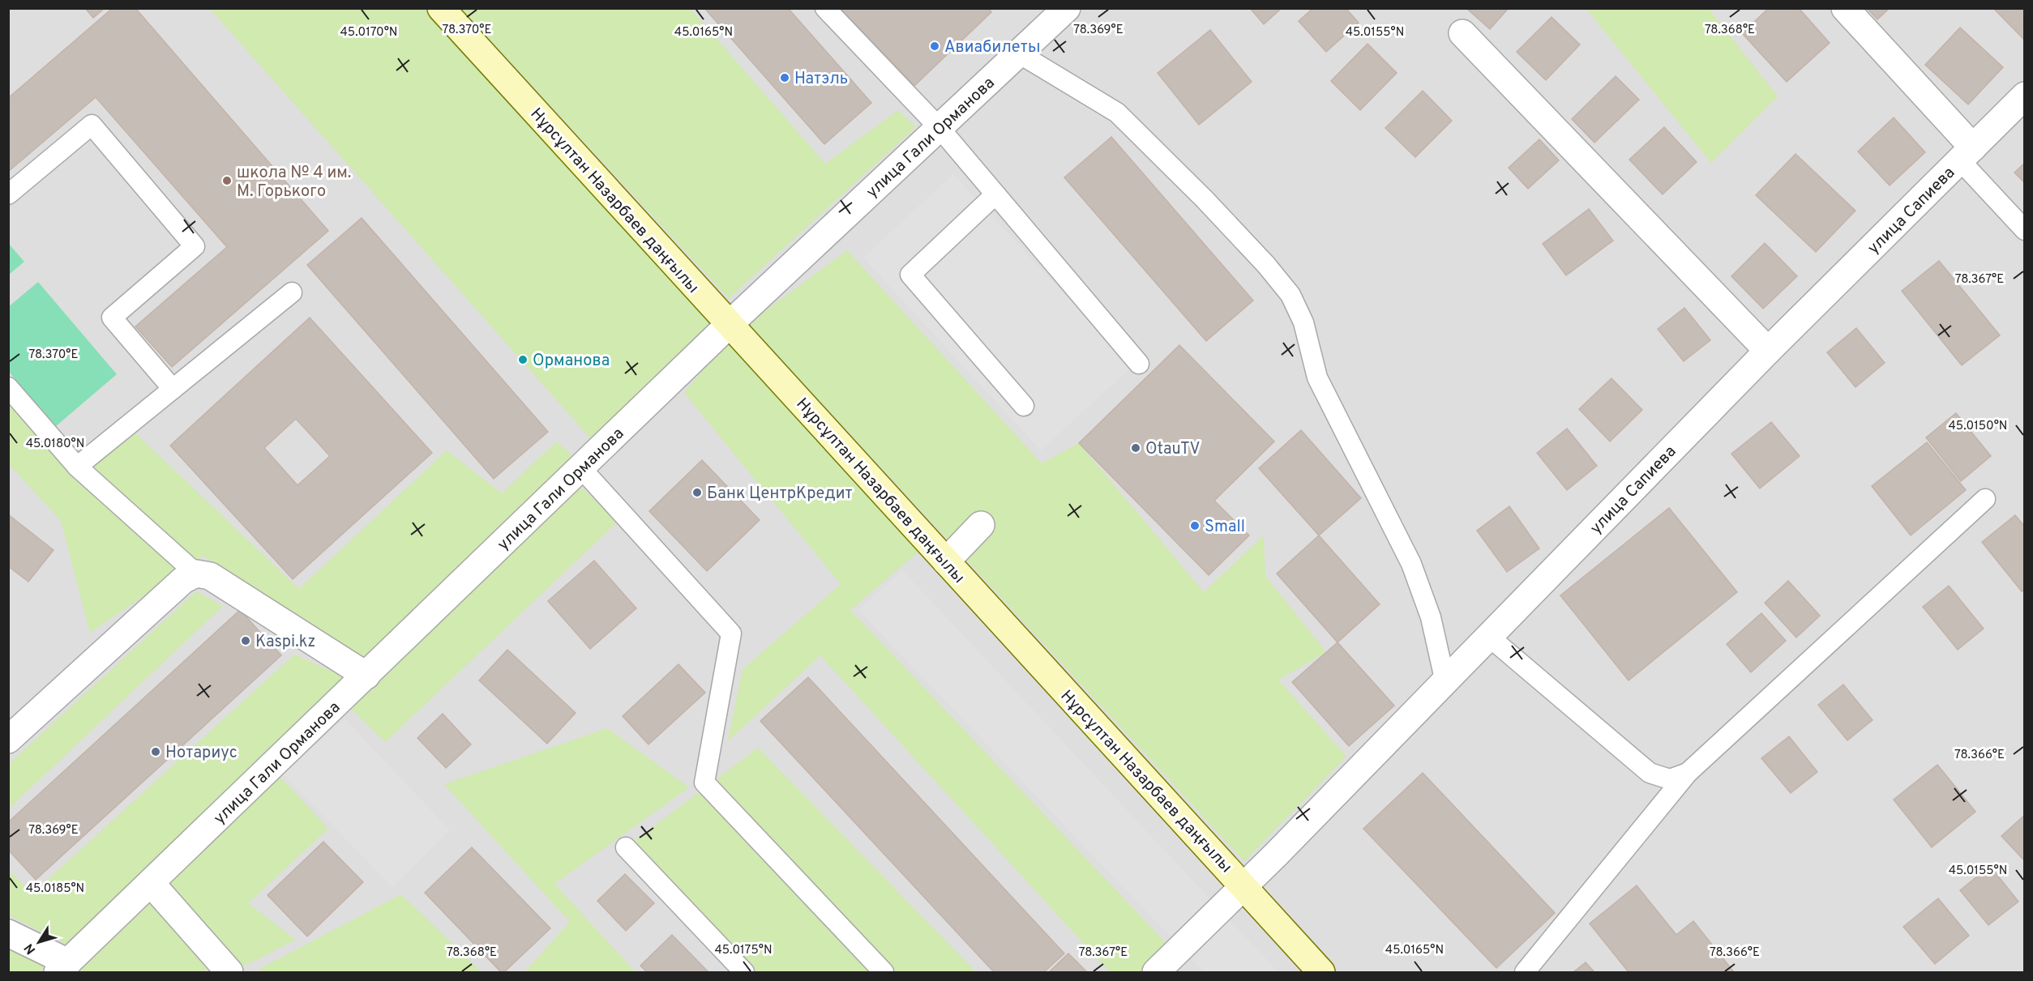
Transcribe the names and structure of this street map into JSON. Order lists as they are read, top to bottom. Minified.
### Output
{"streets":{"main road":["Нұрсұлтан Назарбаев даңғылы"],"street":["улица Гали Орманова","улица Сапиева"]},"crossings":[["улица Гали Орманова","Нұрсұлтан Назарбаев даңғылы"],["Нұрсұлтан Назарбаев даңғылы","улица Сапиева"]],"places":["Авиабилеты","Натэль","школа № 4 им. М. Горького","Орманова","OtauTV","Банк ЦентрКредит","Small","Kaspi.kz","Нотариус"],"north":"bottom left","coordinates":["78.370°E","78.369°E","78.368°E","45.0170°N","45.0165°N","45.0155°N","78.367°E","45.0150°N","45.0180°N","78.366°E","45.0185°N","45.0175°N"]}
